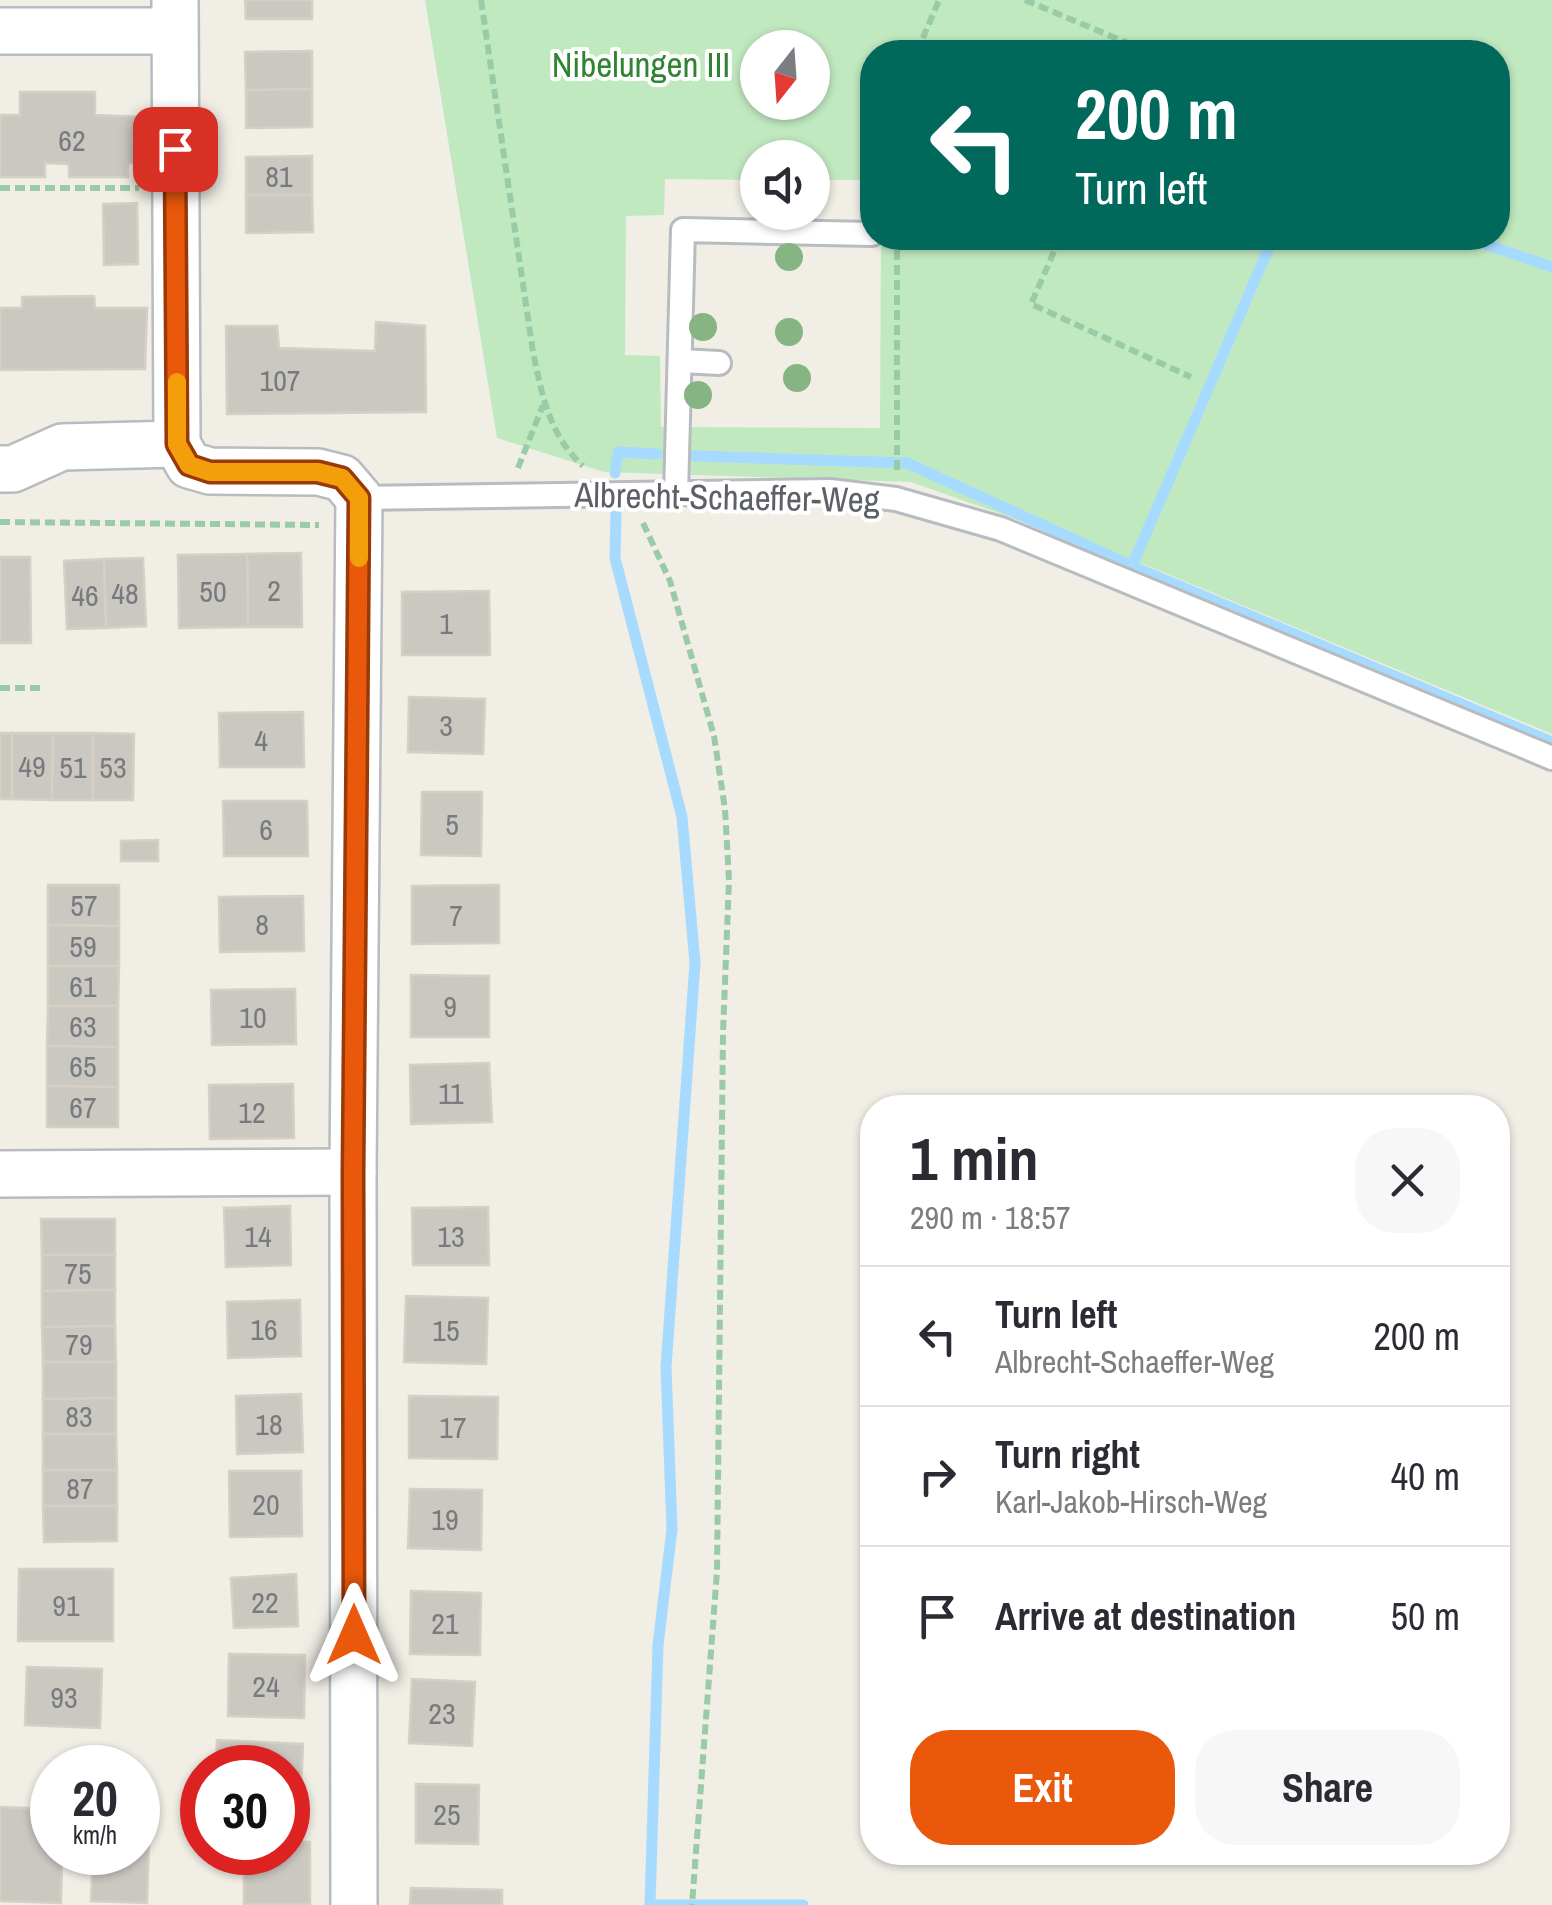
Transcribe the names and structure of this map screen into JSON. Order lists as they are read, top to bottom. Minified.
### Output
{"streets":{"lane":["Albrecht-Schaeffer-Weg"]},"parks":["Nibelungen III"],"house_numbers":["62","81","107","2","50","48","46","1","3","4","49","51","53","5","6","57","7","8","59","61","9","10","63","65","11","67","12","14","13","75","16","15","79","83","18","17","87","20","19","22","91","21","24","93","23","25"],"north":"bottom","page":{"turn":["200 m","Turn left"],"heading":["1 min","290 m · 18:57"],"list":[{"name":"Turn left","note":"Albrecht-Schaeffer-Weg","value":"200 m"},{"name":"Turn right","note":"Karl-Jakob-Hirsch-Weg","value":"40 m"},{"name":"Arrive at destination","value":"50 m"}],"buttons":["Exit","Share"],"speed":"20 km/h","limit":"30"}}
